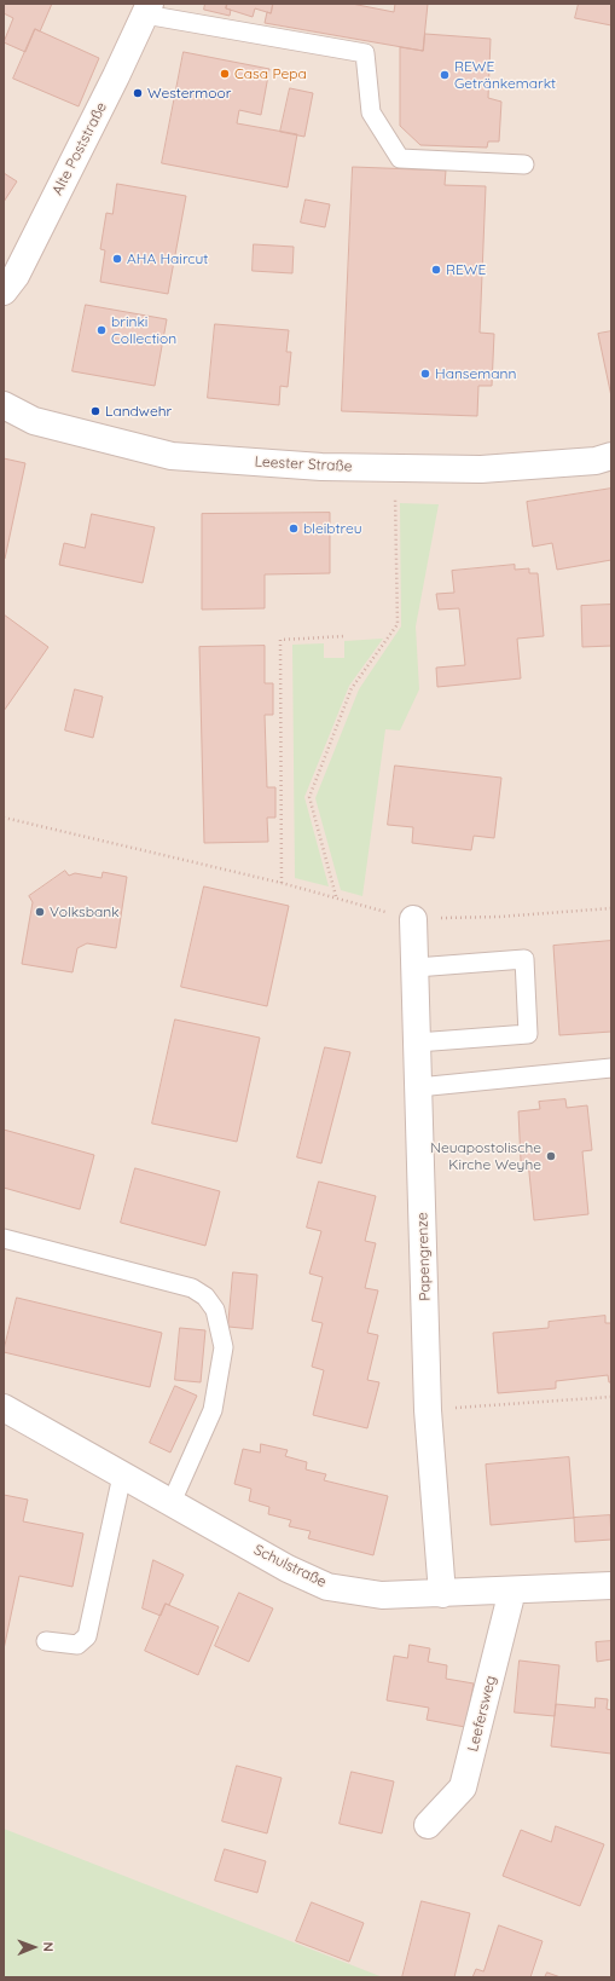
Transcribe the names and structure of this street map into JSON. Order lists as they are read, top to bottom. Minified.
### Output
{"streets":{"street":["Alte Poststraße","Leester Straße","Papengrenze","Schulstraße","Leefersweg"]},"crossings":[["Papengrenze","Schulstraße"],["Schulstraße","Leefersweg"]],"places":["Casa Pepa","REWE Getränkemarkt","Westermoor","AHA Haircut","REWE","brinki Collection","Hansemann","Landwehr","bleibtreu","Volksbank","Neuapostolische Kirche Weyhe"],"north":"right"}
